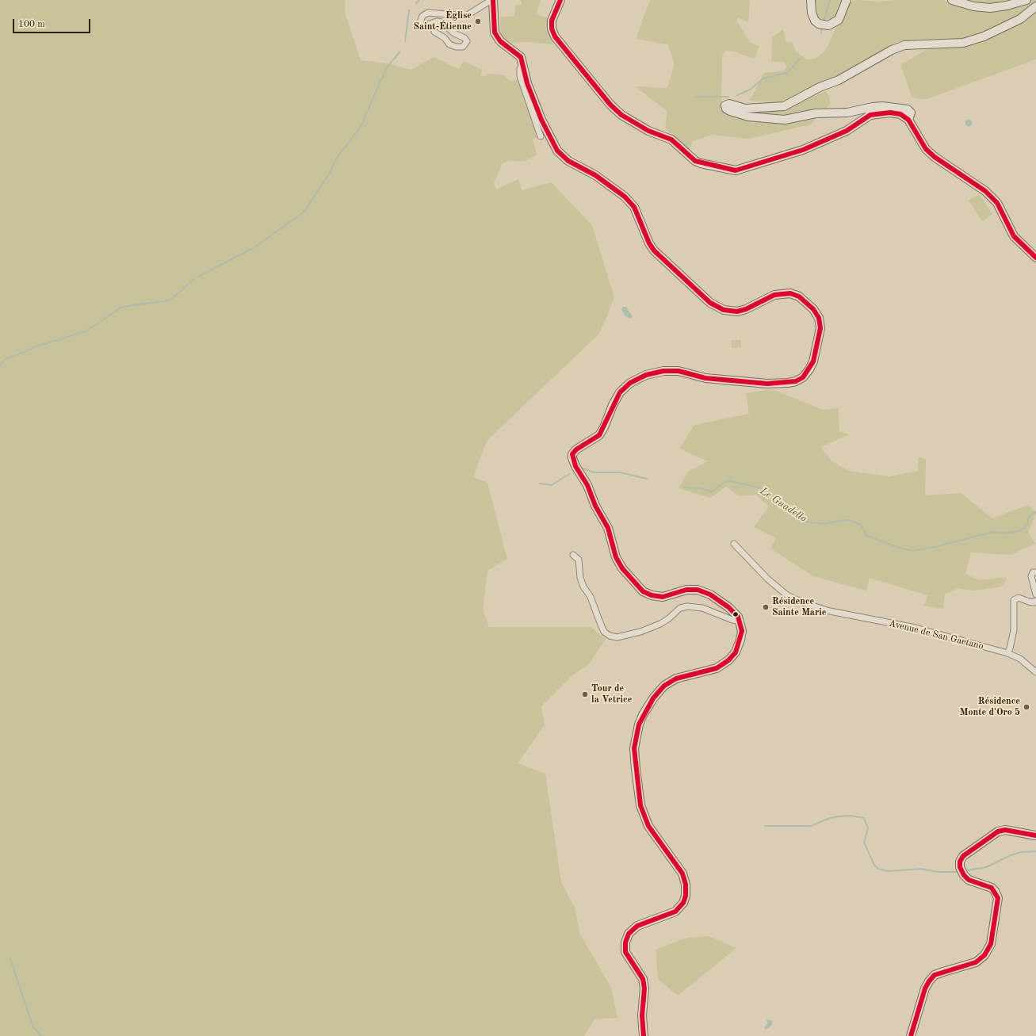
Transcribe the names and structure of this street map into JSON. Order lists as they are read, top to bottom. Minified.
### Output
{"streets":{"street":["Avenue de San Gaetano"]},"water":["Le Guadello"],"places":["Église Saint-Étienne","Résidence Sainte Marie","Tour de la Vetrice","Résidence Monte d'Oro 5"],"scale_bar":"100 m"}
